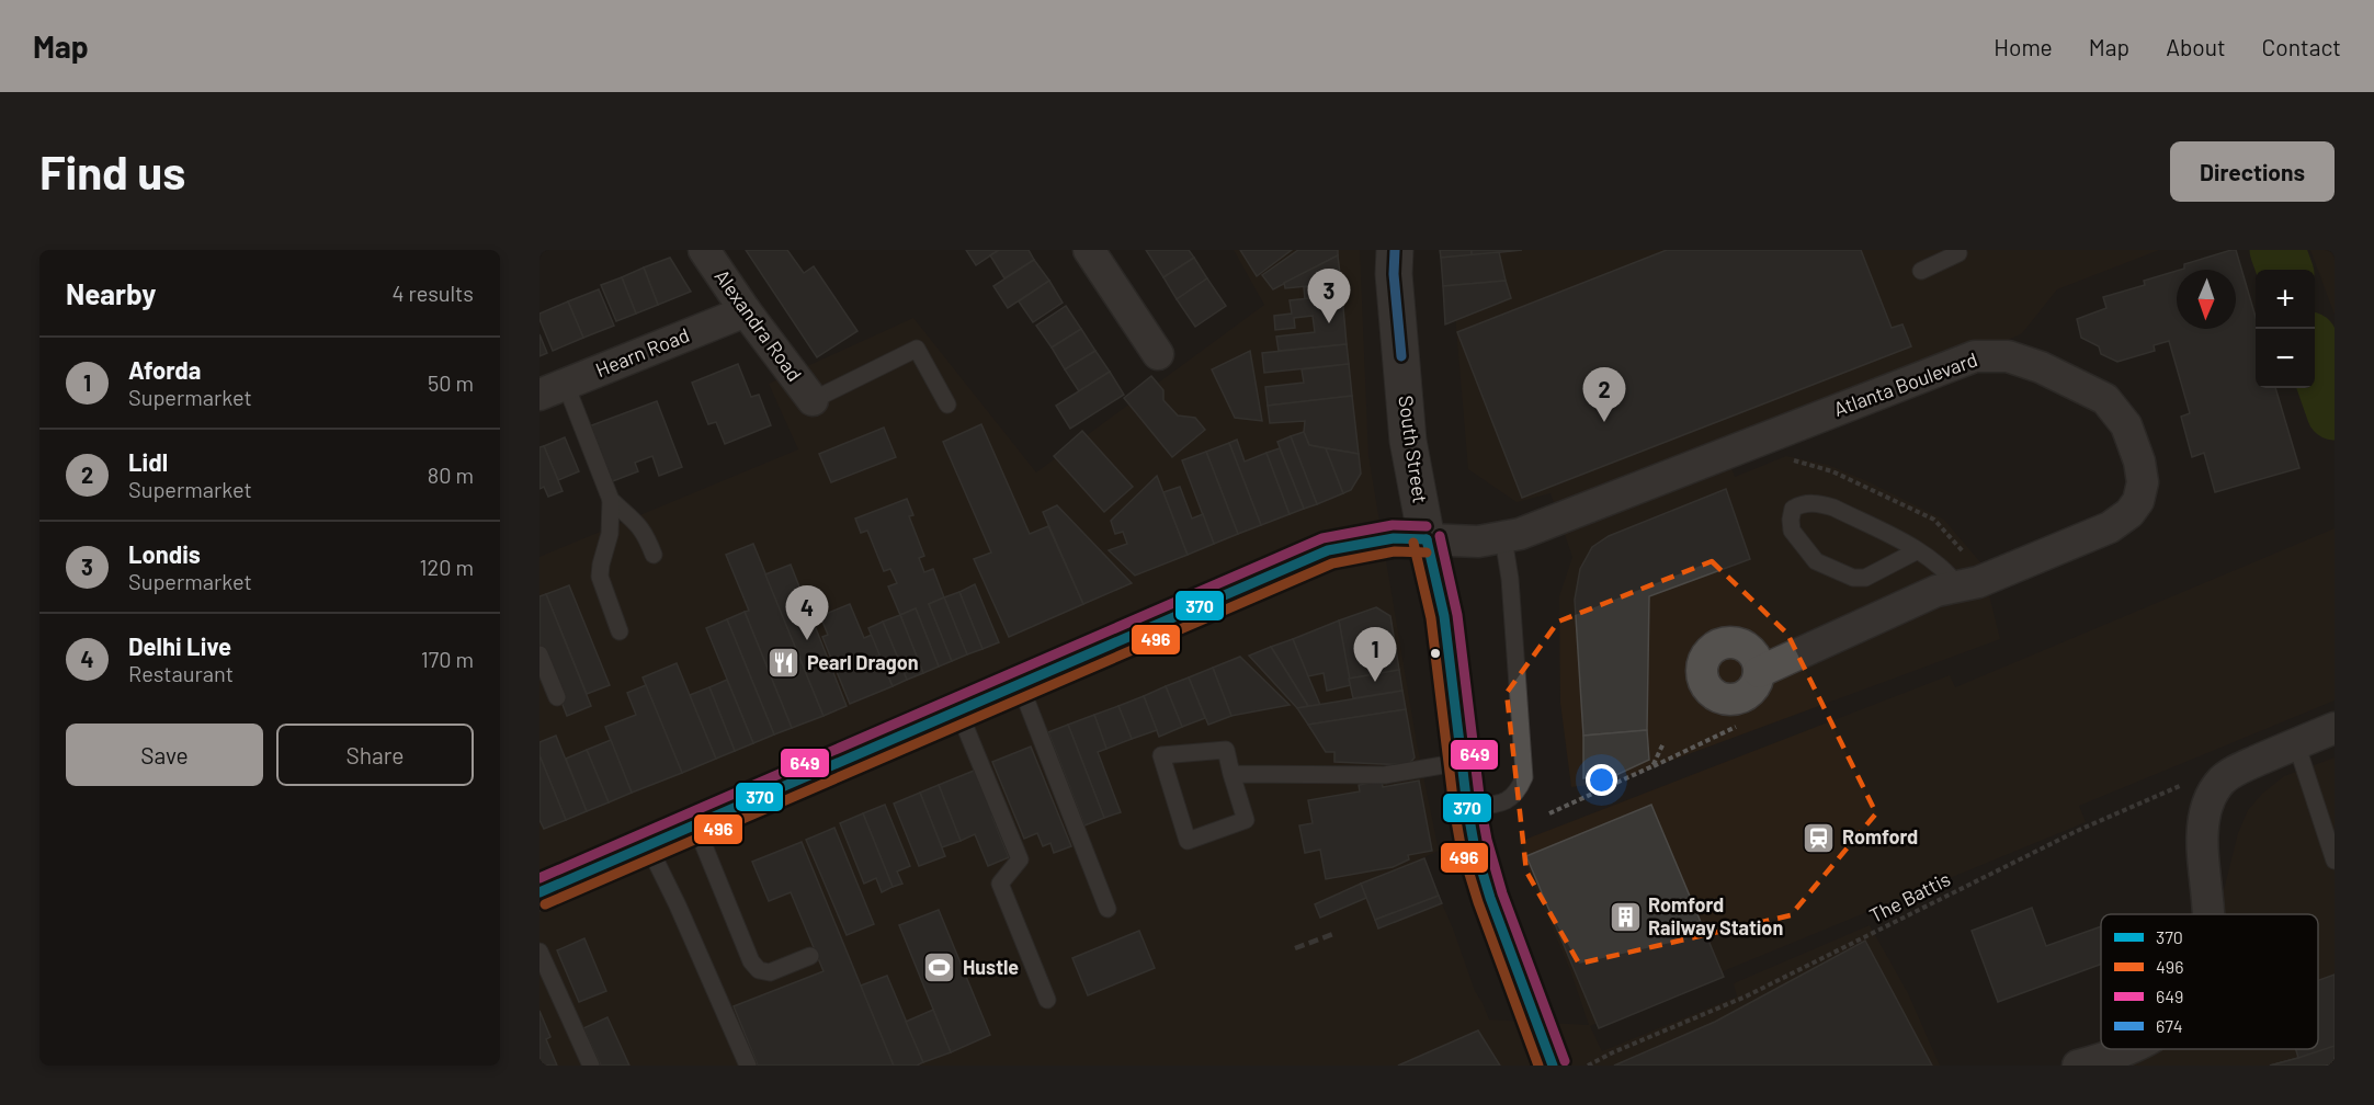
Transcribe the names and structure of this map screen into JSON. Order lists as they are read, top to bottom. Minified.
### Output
{"streets":{"street":["Alexandra Road","Hearn Road","Atlanta Boulevard","South Street"],"path":["The Battis"]},"crossings":[["Alexandra Road","Hearn Road"],["Atlanta Boulevard","South Street"]],"places":{"restaurant":["Pearl Dragon"],"station":["Romford"],"building":["Romford Railway Station"],"sports":["Hustle"]},"lines":["transit line 674","transit line 649","transit line 370","transit line 496"],"legend":["370","496","649","674"],"north":"bottom","page":{"header":"Map","nav":["Home","Map","About","Contact"],"buttons":["Directions",["Save","Share"]],"title":"Find us","heading":["Nearby","4 results"],"pins":["3","2","4","1"],"map_buttons":["+","−"],"list":[{"mark":"1","name":"Aforda","note":"Supermarket","value":"50 m"},{"mark":"2","name":"Lidl","note":"Supermarket","value":"80 m"},{"mark":"3","name":"Londis","note":"Supermarket","value":"120 m"},{"mark":"4","name":"Delhi Live","note":"Restaurant","value":"170 m"}]}}
